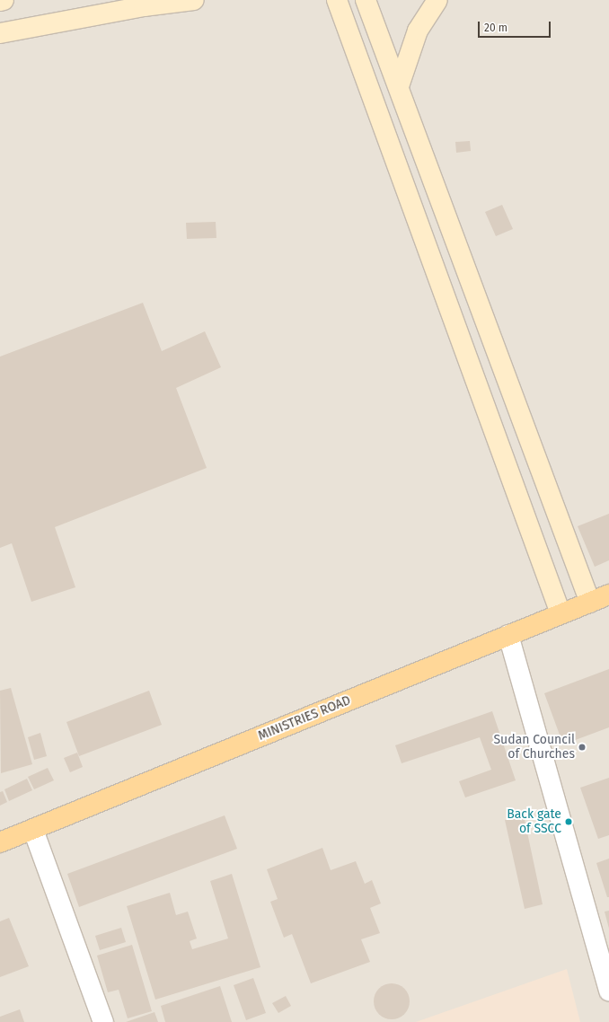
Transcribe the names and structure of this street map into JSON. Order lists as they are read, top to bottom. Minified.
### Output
{"streets":{"main road":["MINISTRIES ROAD"]},"places":["Sudan Council of Churches","Back gate of SSCC"],"scale_bar":"20 m"}
